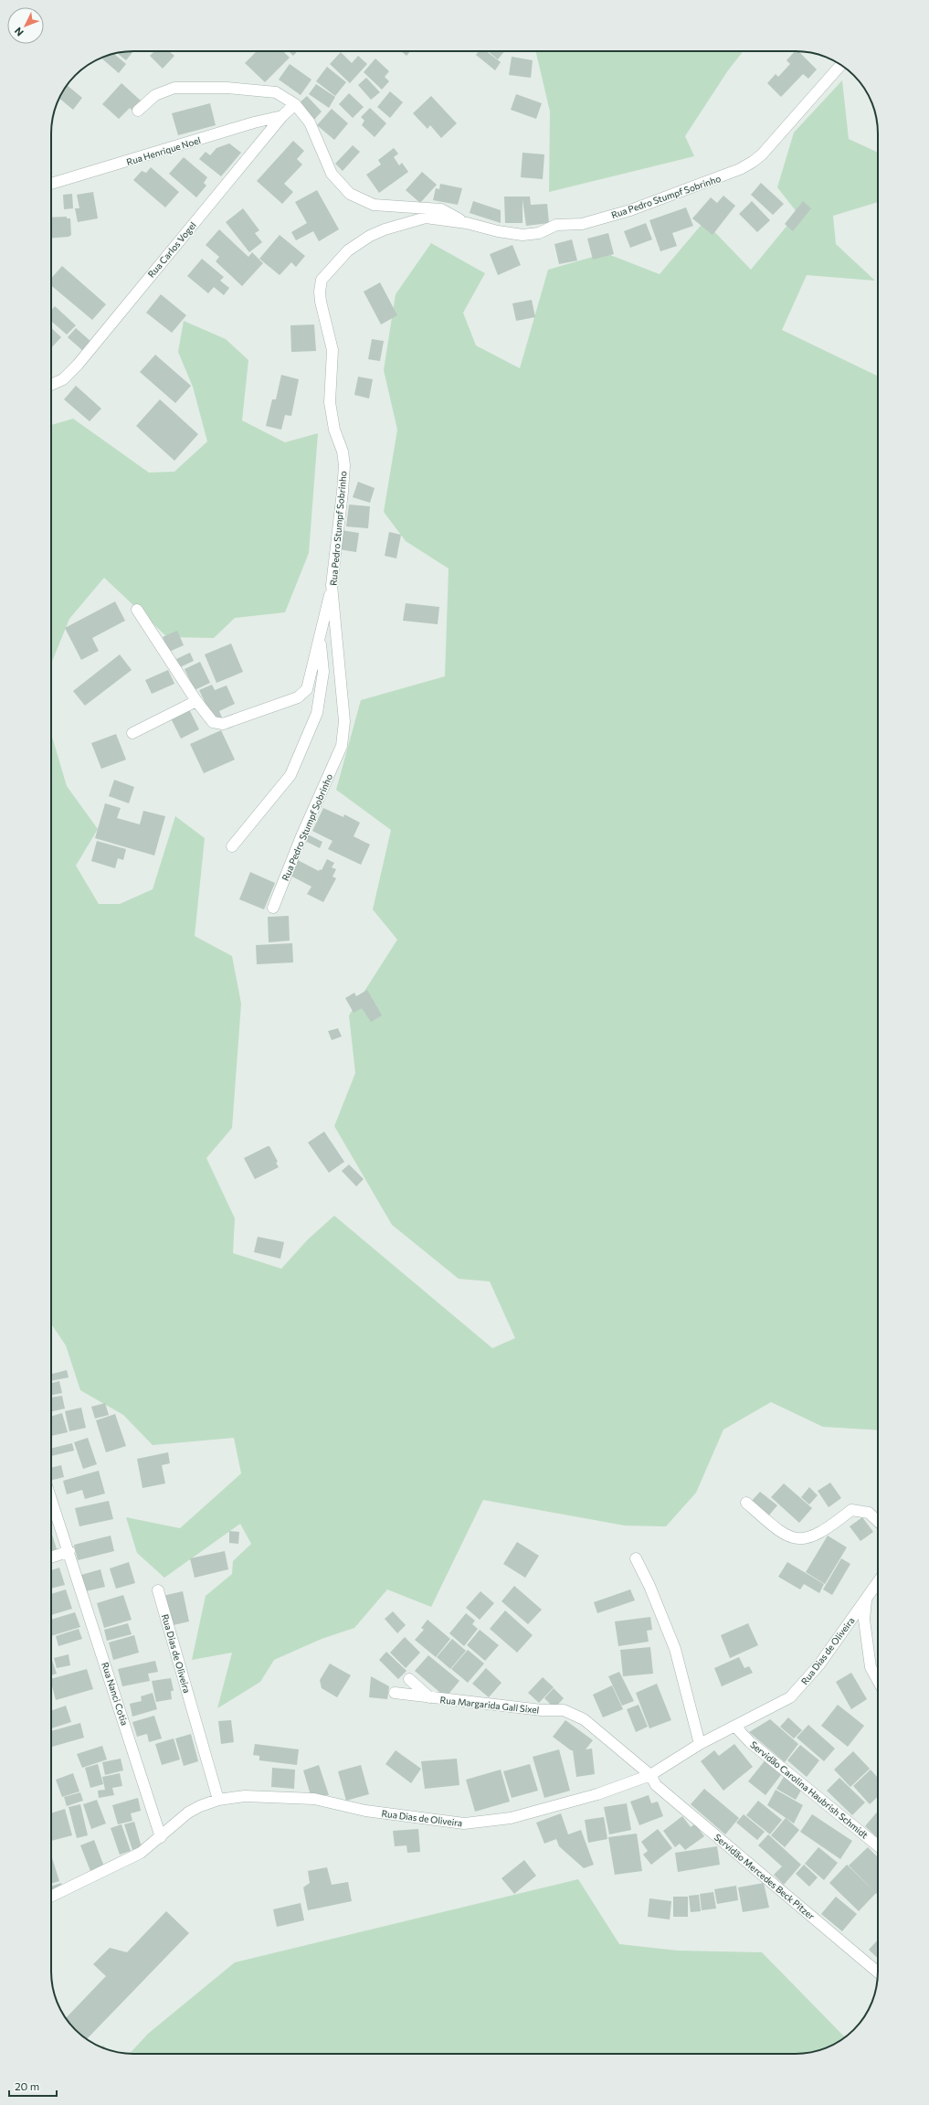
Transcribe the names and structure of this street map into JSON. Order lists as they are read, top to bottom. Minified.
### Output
{"streets":{"street":["Rua Henrique Noel","Rua Pedro Stumpf Sobrinho","Rua Carlos Vogel","Rua Dias de Oliveira","Rua Nanci Cotia","Rua Margarida Gall Sixel","Servidão Carolina Haubrish Schmidt","Servidão Mercedes Beck Pitzer"]},"crossings":[["Rua Henrique Noel","Rua Carlos Vogel"],["Rua Dias de Oliveira","Rua Nanci Cotia"],["Rua Dias de Oliveira","Rua Margarida Gall Sixel"],["Rua Dias de Oliveira","Servidão Carolina Haubrish Schmidt"],["Rua Dias de Oliveira","Servidão Mercedes Beck Pitzer"],["Rua Margarida Gall Sixel","Servidão Mercedes Beck Pitzer"]],"scale_bar":"20 m","north":"bottom left"}
